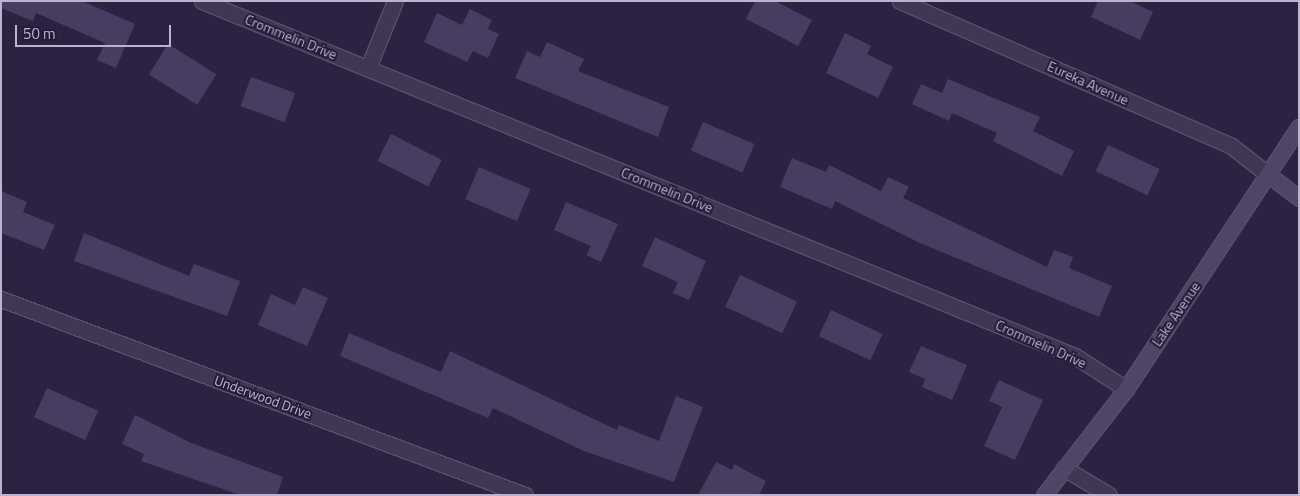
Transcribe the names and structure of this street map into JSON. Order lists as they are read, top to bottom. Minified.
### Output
{"streets":{"main road":["Lake Avenue"],"street":["Crommelin Drive","Eureka Avenue","Underwood Drive"]},"crossings":[["Crommelin Drive","Lake Avenue"],["Eureka Avenue","Lake Avenue"]],"scale_bar":"50 m"}
